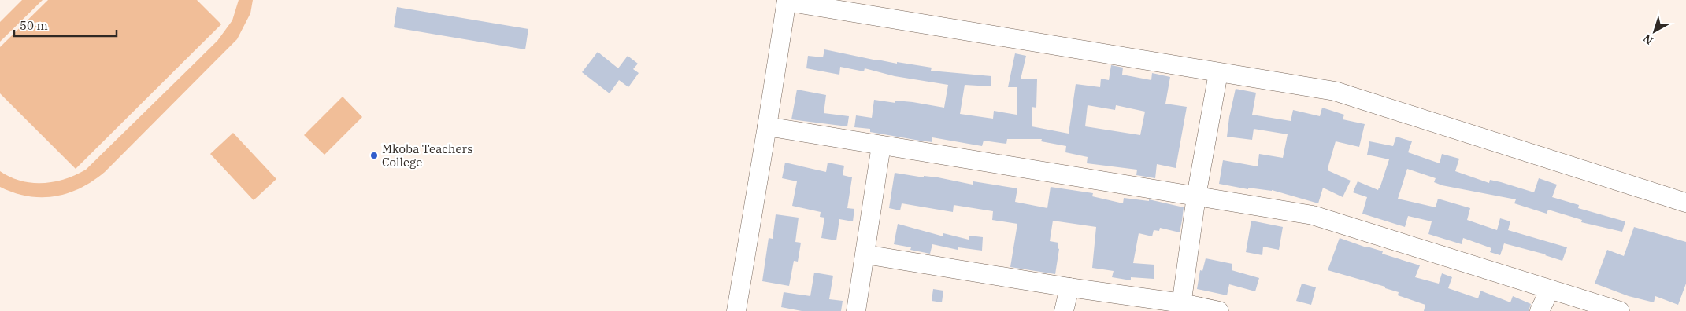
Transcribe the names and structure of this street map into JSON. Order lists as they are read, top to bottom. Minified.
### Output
{"places":["Mkoba Teachers College"],"scale_bar":"50 m","north":"bottom left"}
